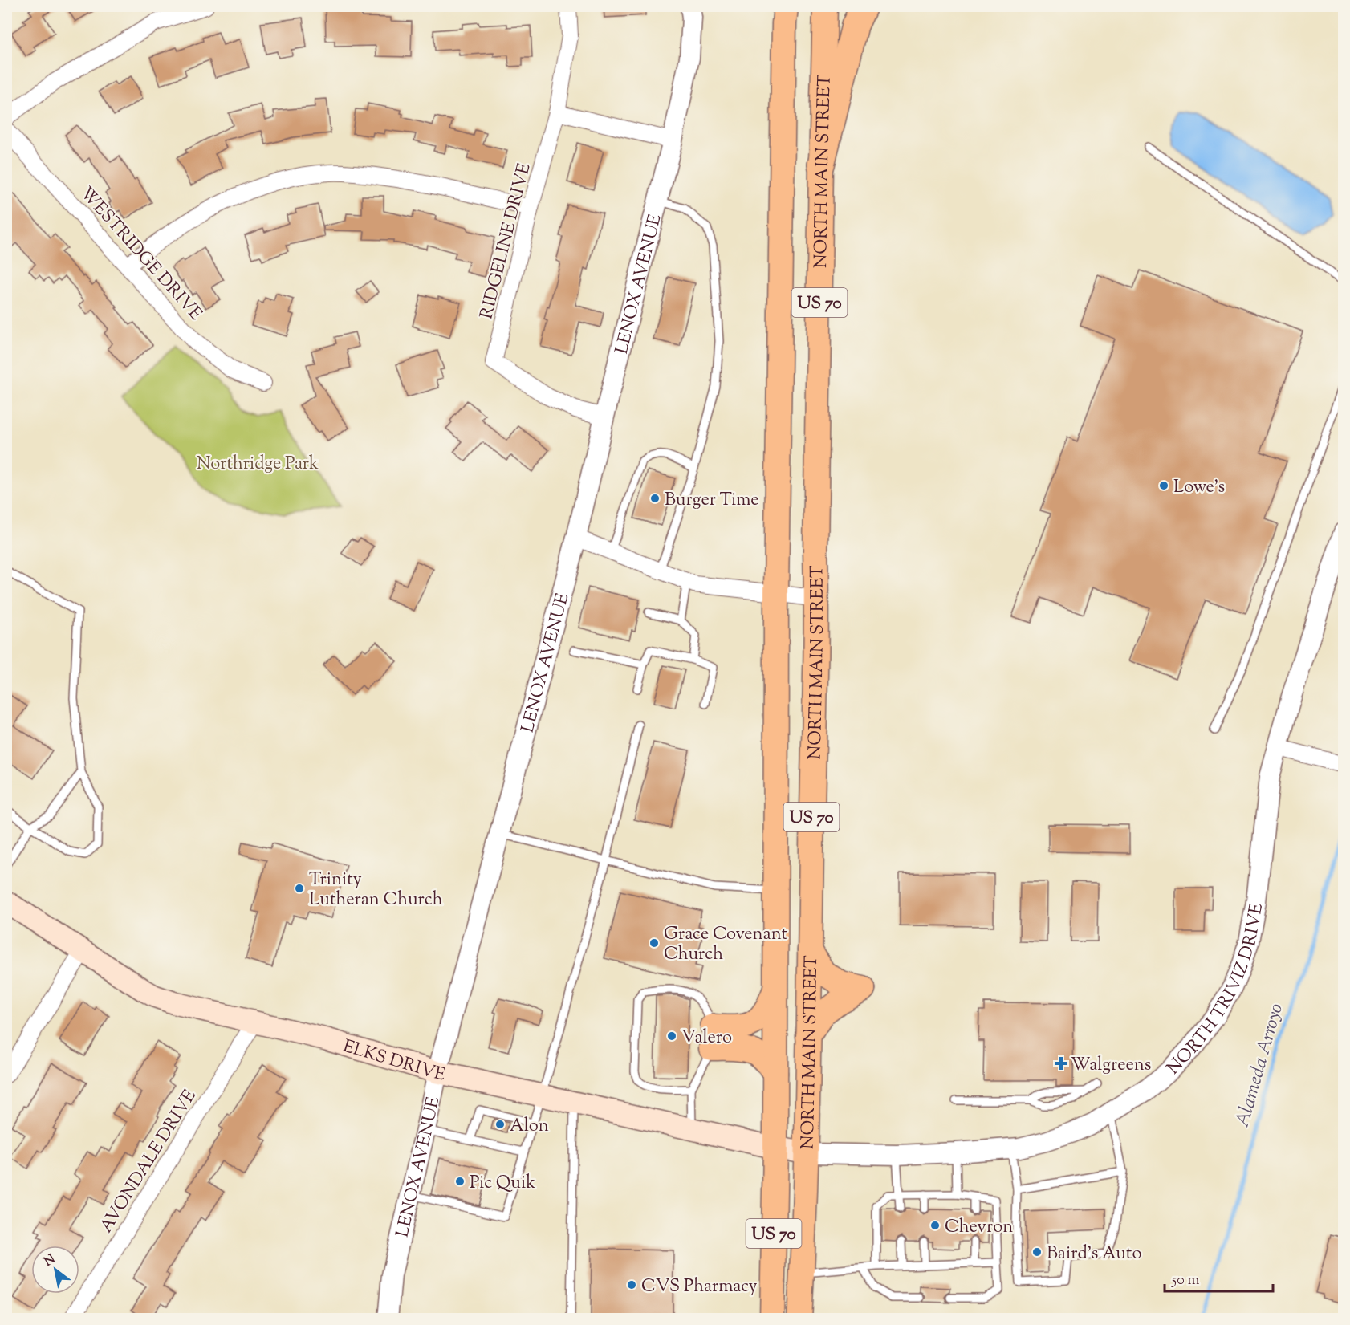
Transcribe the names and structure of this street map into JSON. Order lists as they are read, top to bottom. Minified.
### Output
{"streets":{"main road":["NORTH MAIN STREET","US 70","ELKS DRIVE"],"street":["RIDGELINE DRIVE","WESTRIDGE DRIVE","LENOX AVENUE","NORTH TRIVIZ DRIVE","AVONDALE DRIVE"]},"crossings":[["NORTH MAIN STREET","NORTH TRIVIZ DRIVE"],["NORTH MAIN STREET","ELKS DRIVE"],["RIDGELINE DRIVE","LENOX AVENUE"],["LENOX AVENUE","ELKS DRIVE"],["NORTH TRIVIZ DRIVE","ELKS DRIVE"],["ELKS DRIVE","AVONDALE DRIVE"]],"water":["Alameda Arroyo"],"parks":["Northridge Park"],"places":{"other":["Lowe's","Burger Time","Trinity Lutheran Church","Grace Covenant Church","Valero","Alon","Pic Quik","Chevron","Baird's Auto","CVS Pharmacy"],"health":["Walgreens"]},"scale_bar":"50 m","north":"top left"}
